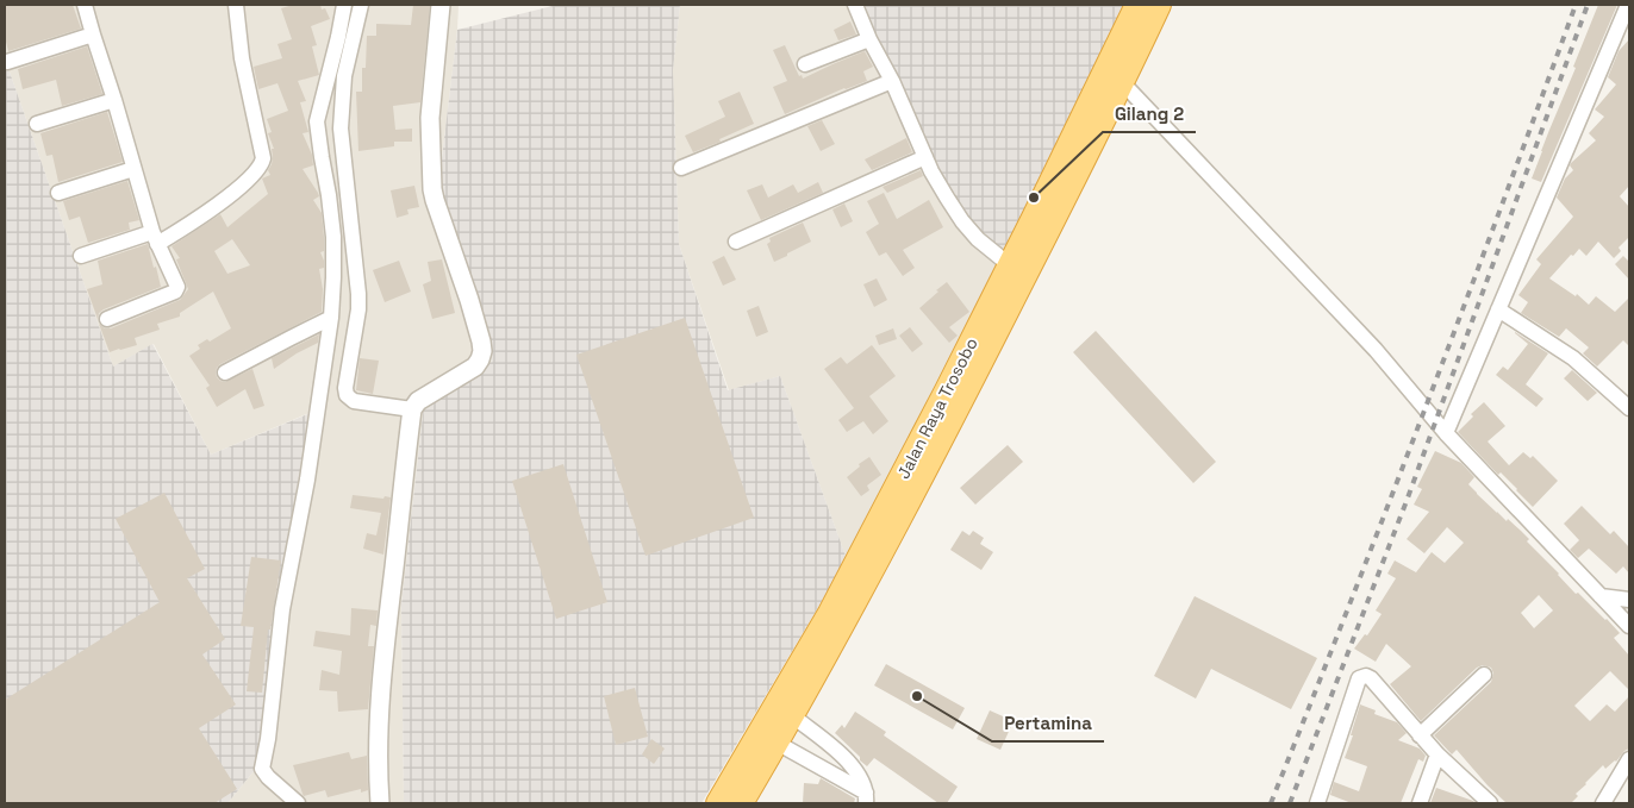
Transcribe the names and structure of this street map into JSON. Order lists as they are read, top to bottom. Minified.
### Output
{"streets":{"highway":["Jalan Raya Trosobo"]},"places":["Gilang 2","Pertamina"]}
